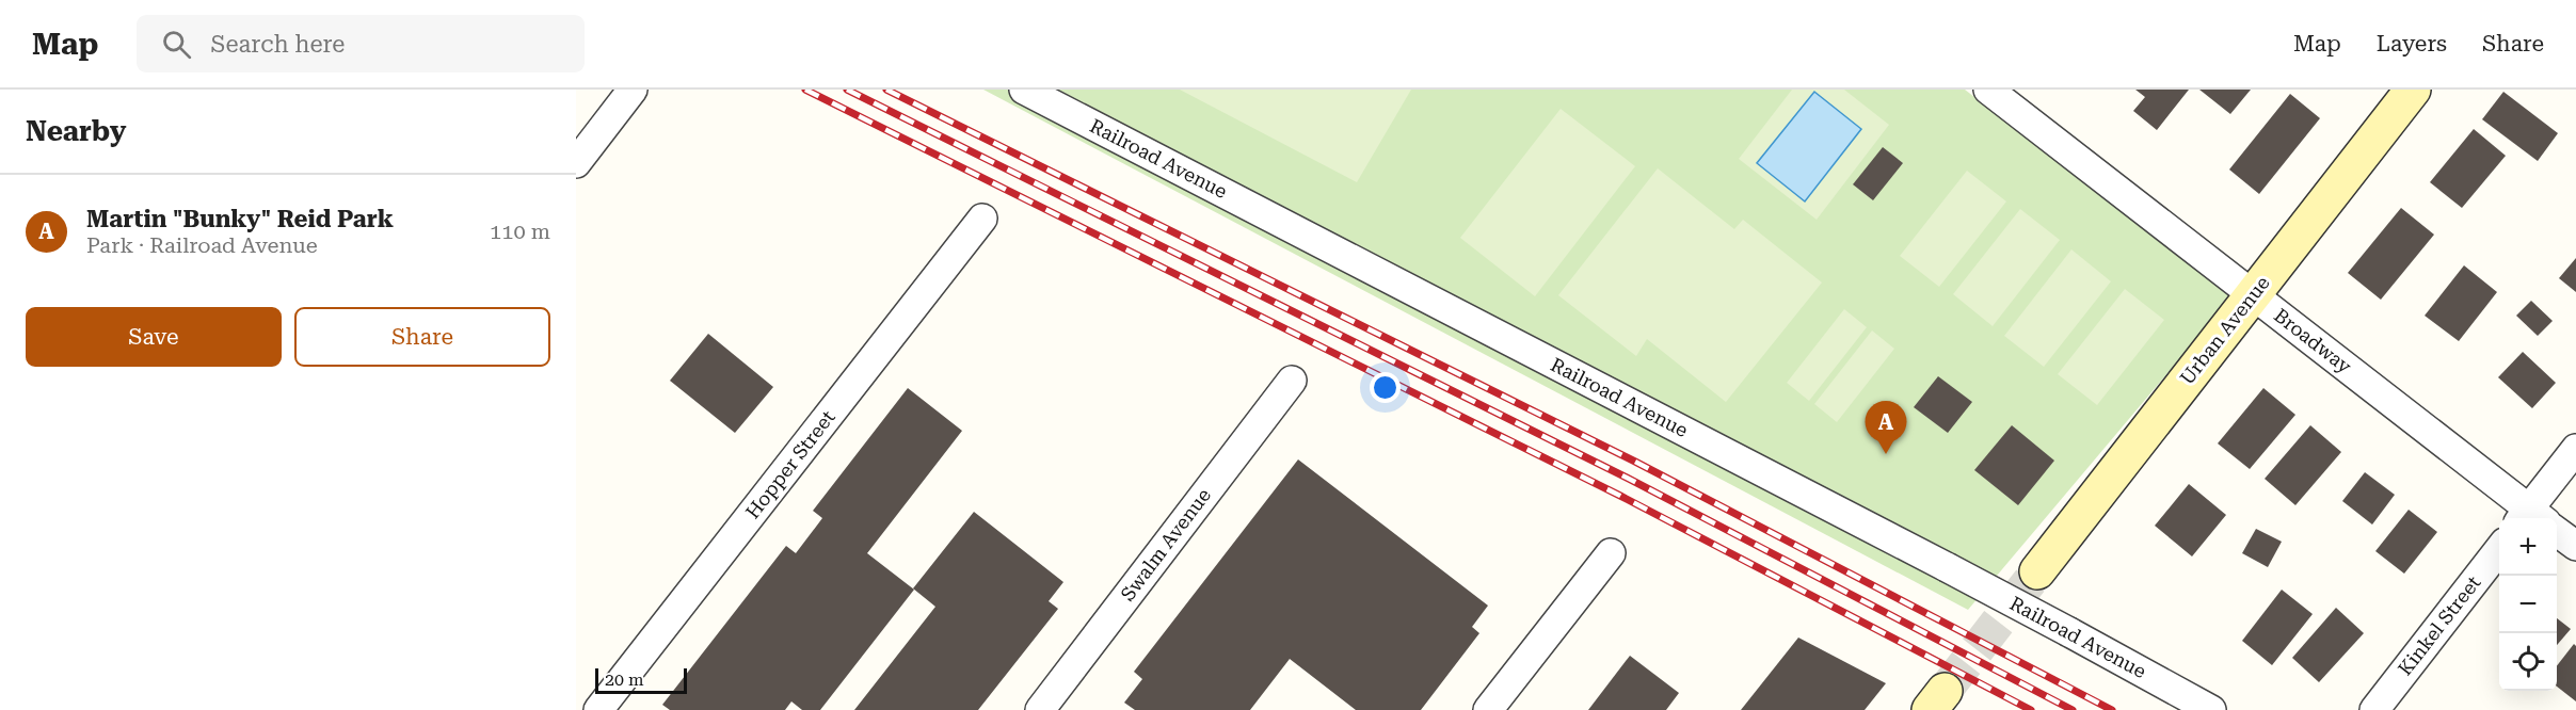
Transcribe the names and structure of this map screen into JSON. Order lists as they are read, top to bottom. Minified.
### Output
{"streets":{"street":["Railroad Avenue","Urban Avenue","Broadway","Hopper Street","Swalm Avenue","Kinkel Street"]},"crossings":[["Urban Avenue","Broadway"]],"scale_bar":"20 m","page":{"header":"Map","search":"Search here","nav":["Map","Layers","Share"],"heading":"Nearby","list":[{"mark":"A","name":"Martin \"Bunky\" Reid Park","note":"Park · Railroad Avenue","value":"110 m"}],"buttons":["Save","Share"],"pins":"A","map_buttons":["+","−"],"scale":"20 m"}}
